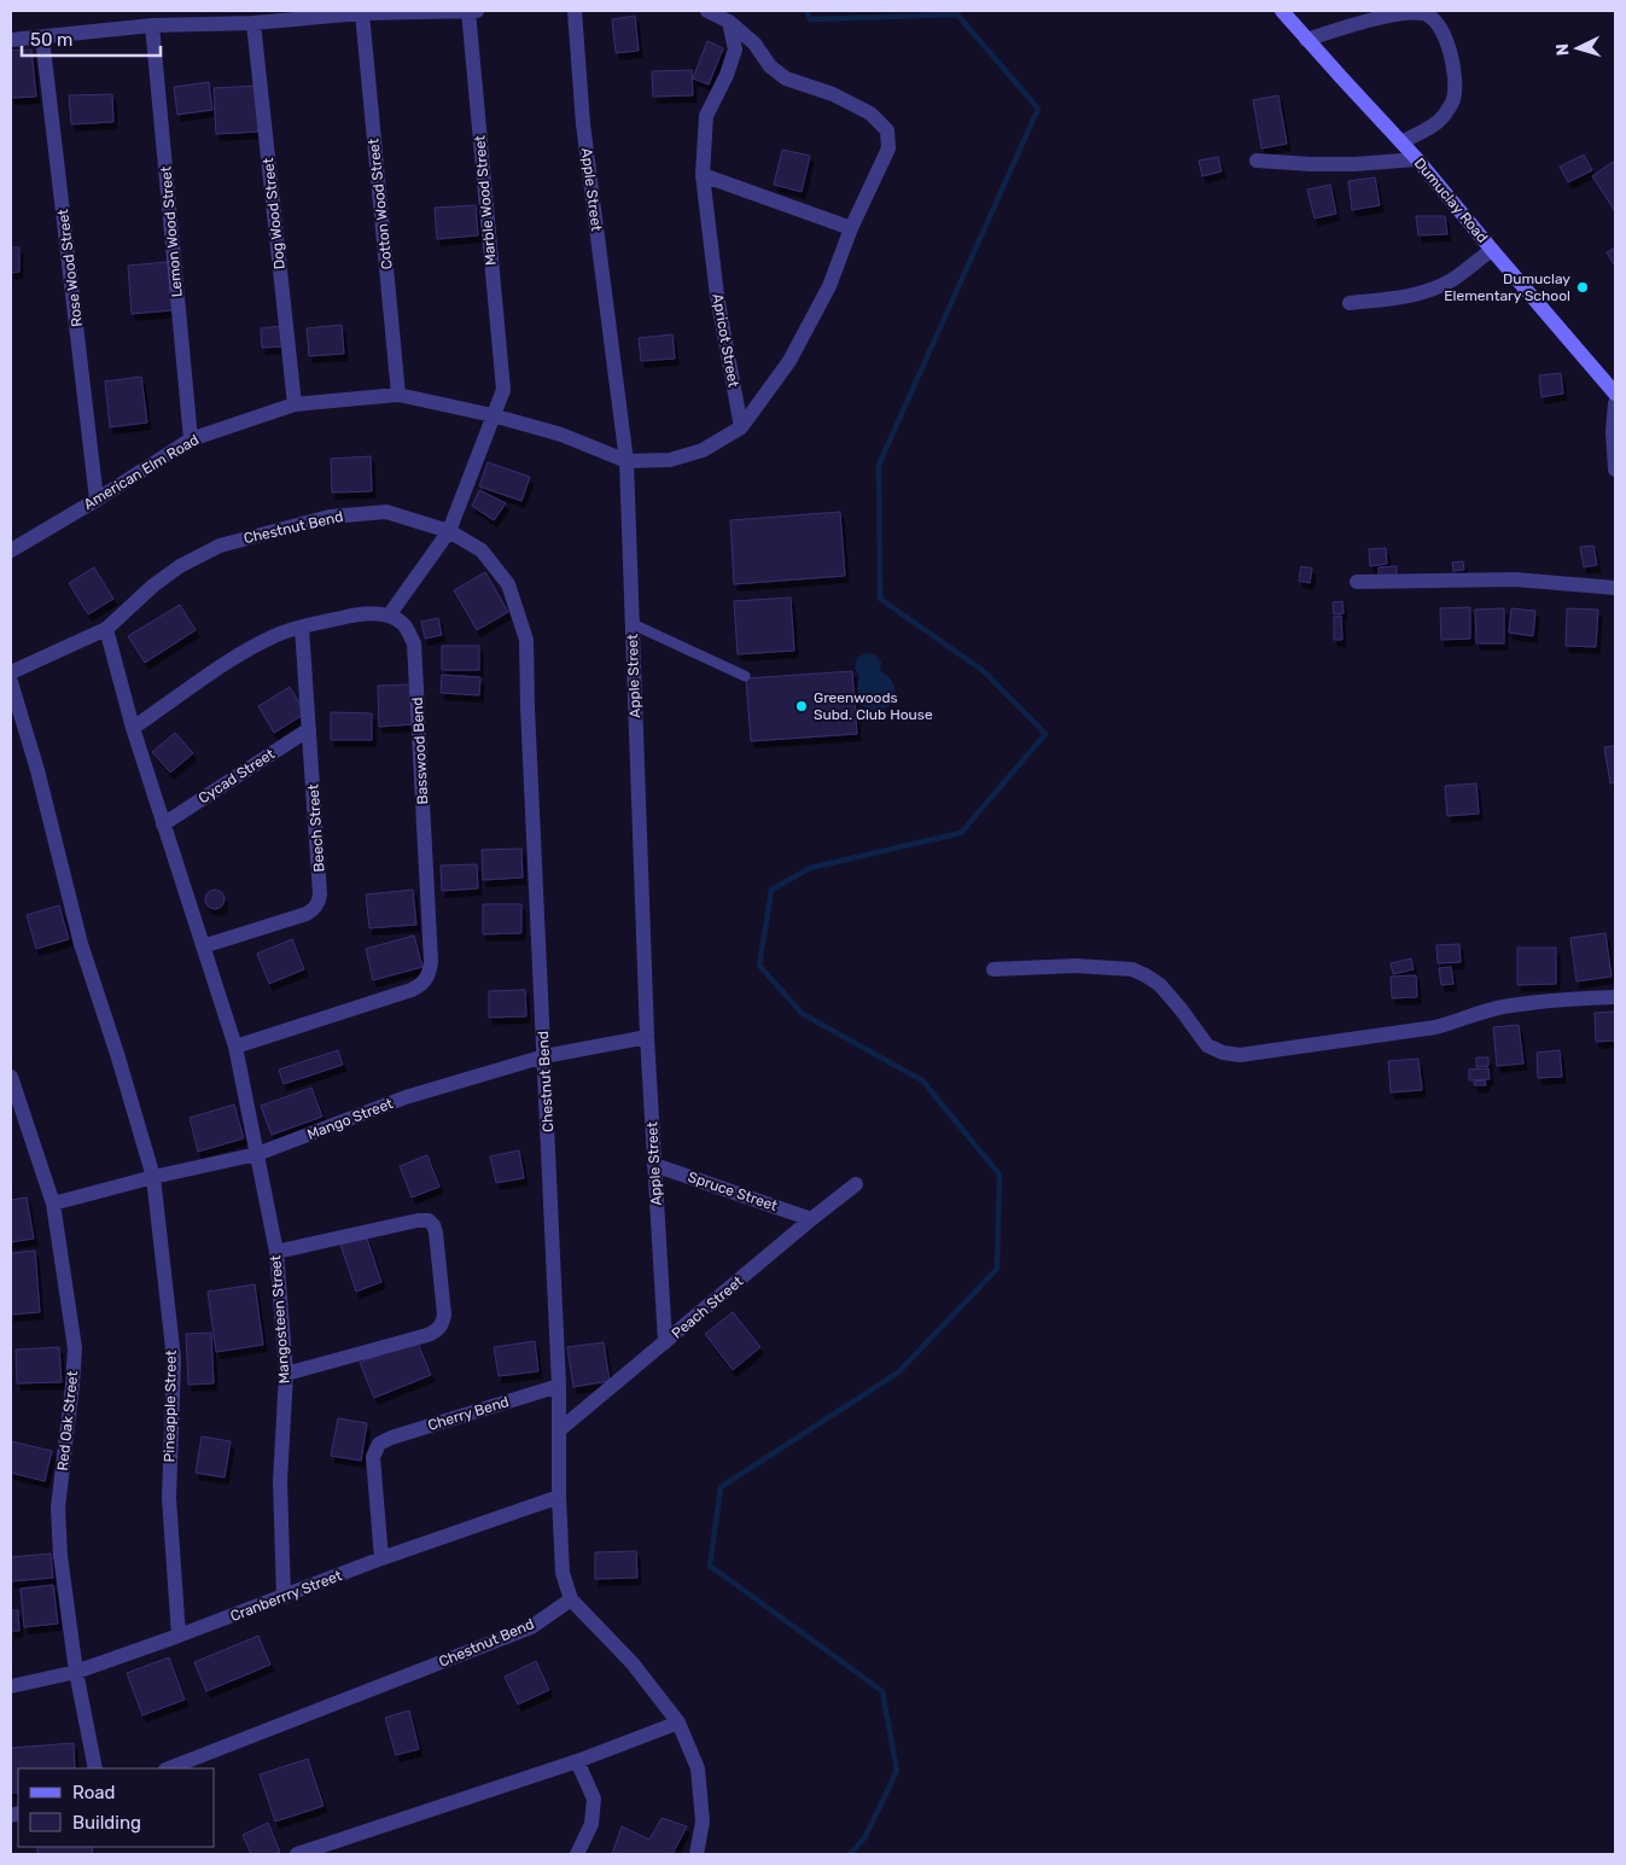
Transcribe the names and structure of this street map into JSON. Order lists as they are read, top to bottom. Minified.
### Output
{"streets":{"street":["Apple Street","Marble Wood Street","Dumuclay Road","Cotton Wood Street","Dog Wood Street","Lemon Wood Street","Rose Wood Street","Apricot Street","American Elm Road","Chestnut Bend","Basswood Bend","Cycad Street","Beech Street","Mango Street","Spruce Street","Peach Street","Mangosteen Street","Pineapple Street","Cherry Bend","Red Oak Street","Cranberrry Street"]},"crossings":[["Apple Street","Mango Street"],["Apple Street","Spruce Street"],["Apple Street","Peach Street"],["Marble Wood Street","American Elm Road"],["Cotton Wood Street","American Elm Road"],["Dog Wood Street","American Elm Road"],["Lemon Wood Street","American Elm Road"],["Rose Wood Street","American Elm Road"],["Chestnut Bend","Mango Street"],["Chestnut Bend","Peach Street"],["Chestnut Bend","Mangosteen Street"],["Chestnut Bend","Cherry Bend"],["Chestnut Bend","Cranberrry Street"],["Basswood Bend","Mangosteen Street"],["Cycad Street","Beech Street"],["Cycad Street","Mangosteen Street"],["Beech Street","Mangosteen Street"],["Mango Street","Mangosteen Street"],["Mango Street","Pineapple Street"],["Mango Street","Red Oak Street"],["Spruce Street","Peach Street"],["Mangosteen Street","Cranberrry Street"],["Pineapple Street","Cranberrry Street"],["Cherry Bend","Cranberrry Street"],["Red Oak Street","Cranberrry Street"]],"places":["Dumuclay Elementary School","Greenwoods Subd. Club House"],"legend":["Road","Building"],"scale_bar":"50 m","north":"left"}
